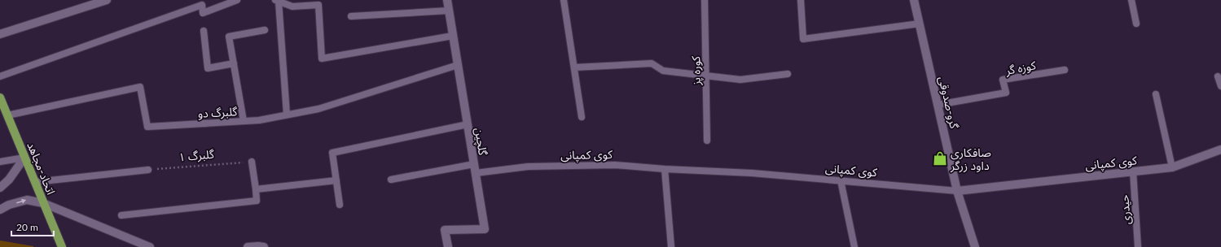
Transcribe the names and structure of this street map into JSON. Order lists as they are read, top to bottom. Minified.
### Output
{"streets":{"main road":["اتحاد-مجاهد"],"street":["گرو-صدوقی","گلچین","کوی کمپانی"],"lane":["کوزه گر","کوره پز","گلبرگ دو","حیدری"],"path":["گلبرگ ۱"]},"crossings":[["کوزه گر","گرو-صدوقی"],["گرو-صدوقی","کوی کمپانی"],["گلبرگ دو","گلچین"],["گلبرگ دو","اتحاد-مجاهد"],["گلچین","کوی کمپانی"],["کوی کمپانی","حیدری"]],"places":{"shop":["صافکاری داود زرگر"]},"scale_bar":"20 m"}
